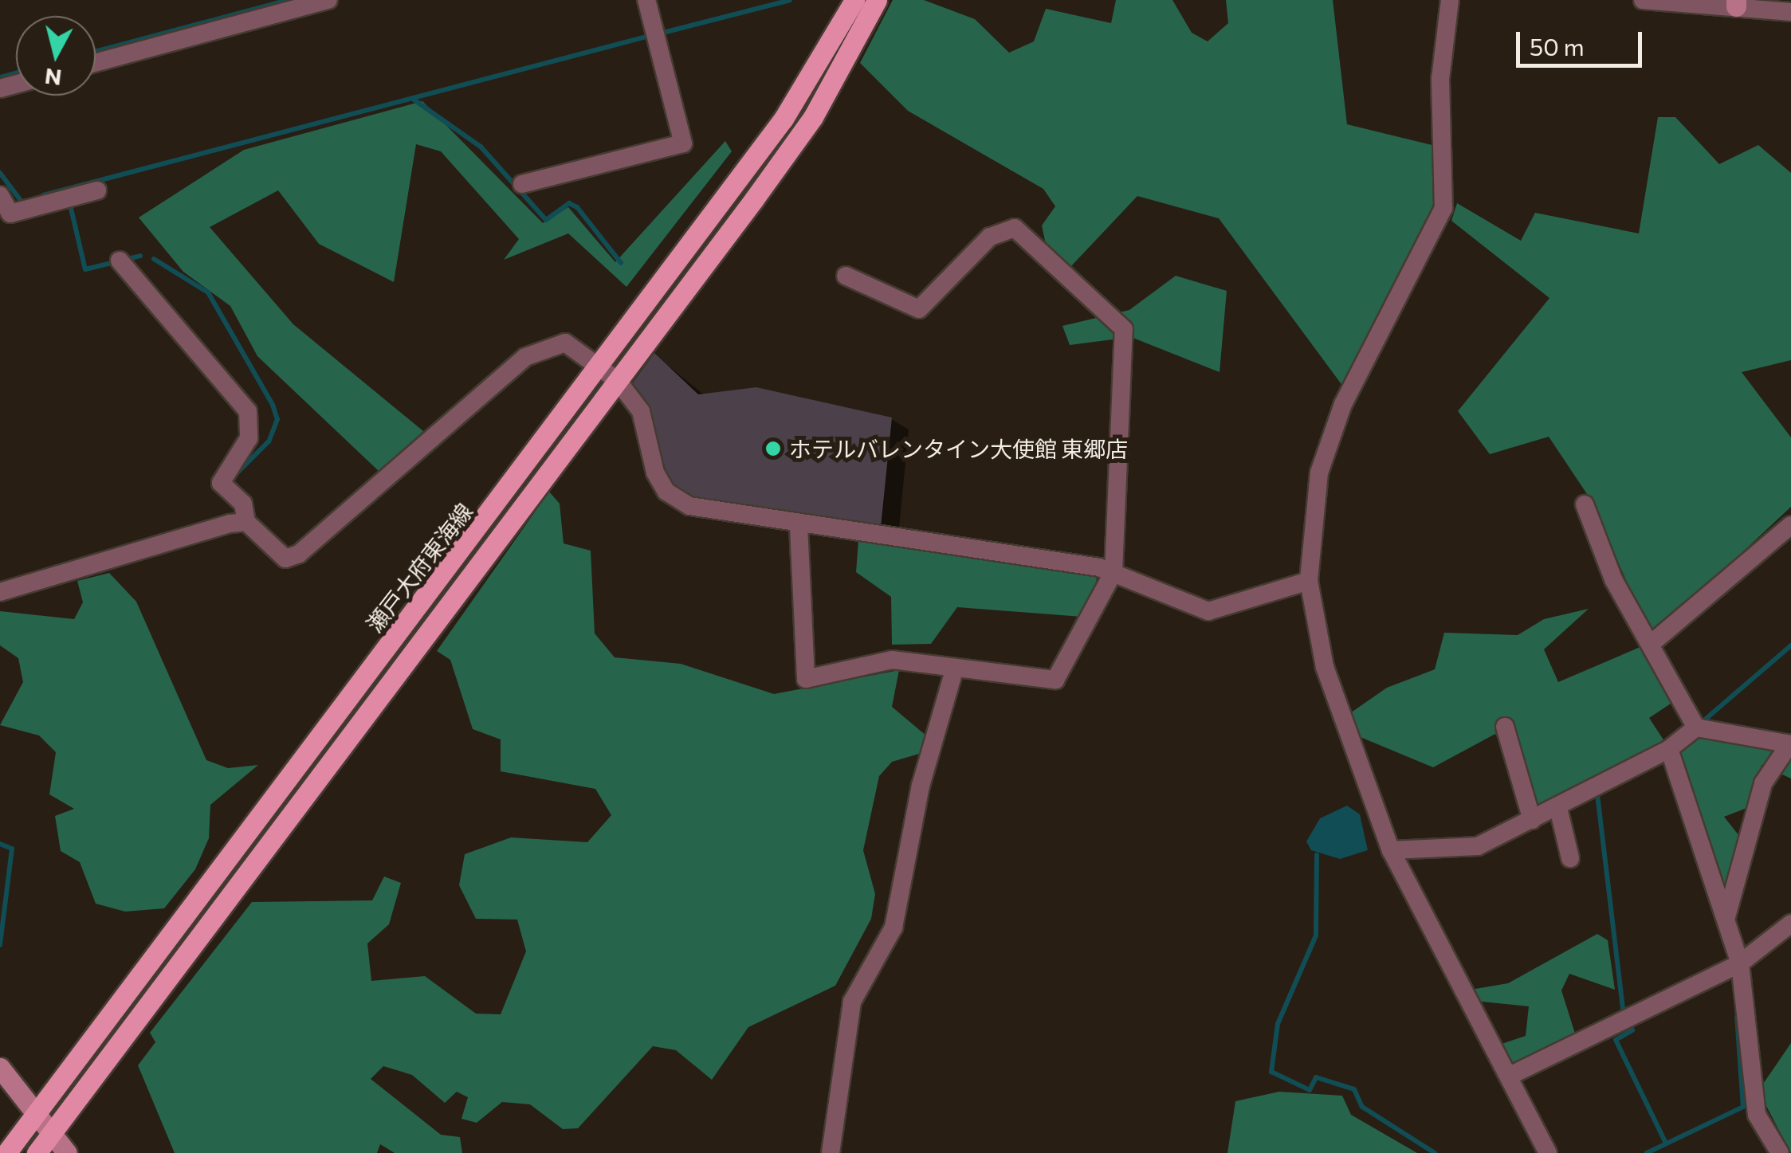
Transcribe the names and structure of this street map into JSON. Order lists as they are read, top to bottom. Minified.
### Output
{"streets":{"main road":["瀬戸大府東海線"]},"places":["ホテルバレンタイン大使館 東郷店"],"scale_bar":"50 m","north":"bottom"}
